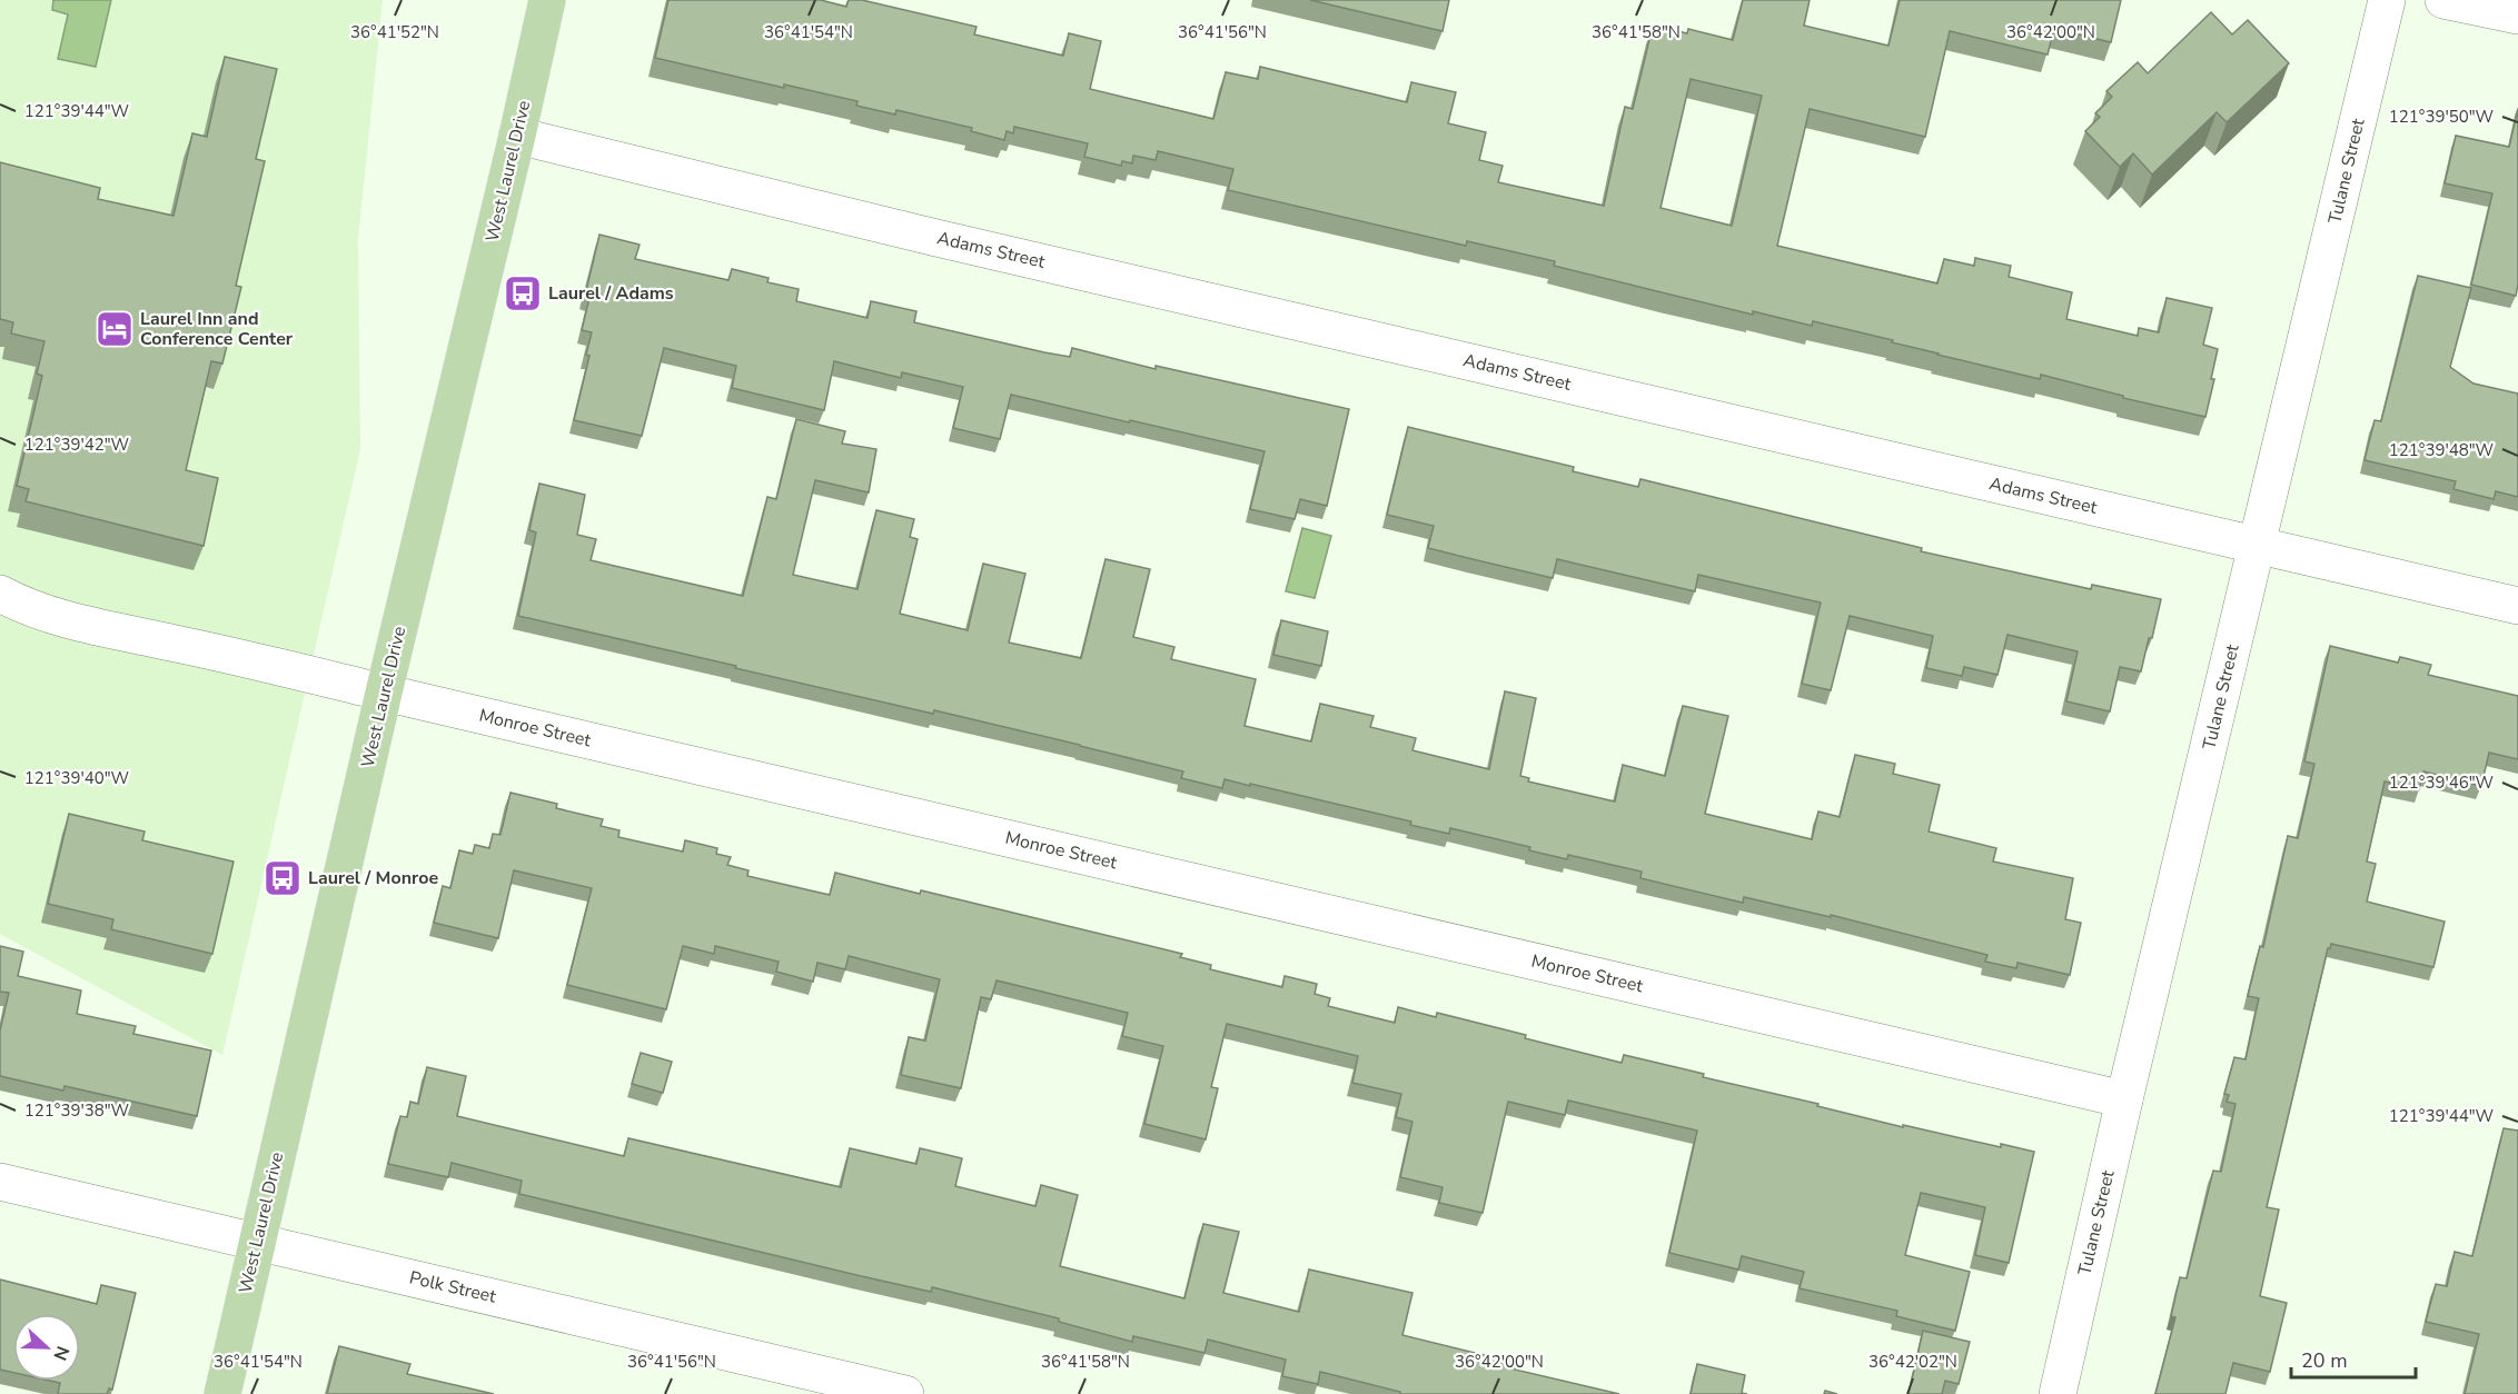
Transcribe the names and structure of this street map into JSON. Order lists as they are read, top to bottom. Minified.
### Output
{"streets":{"main road":["West Laurel Drive"],"street":["Tulane Street","Adams Street","Monroe Street","Polk Street"]},"crossings":[["West Laurel Drive","Adams Street"],["West Laurel Drive","Monroe Street"],["West Laurel Drive","Polk Street"],["Tulane Street","Adams Street"],["Tulane Street","Monroe Street"]],"places":{"bus stop":["Laurel / Adams","Laurel / Monroe"],"hotel":["Laurel Inn and Conference Center"]},"scale_bar":"20 m","north":"right","coordinates":["36°41'52\"N","36°41'54\"N","36°41'56\"N","36°41'58\"N","36°42'00\"N","121°39'44\"W","121°39'50\"W","121°39'42\"W","121°39'48\"W","121°39'40\"W","121°39'46\"W","121°39'38\"W","36°42'02\"N"]}
